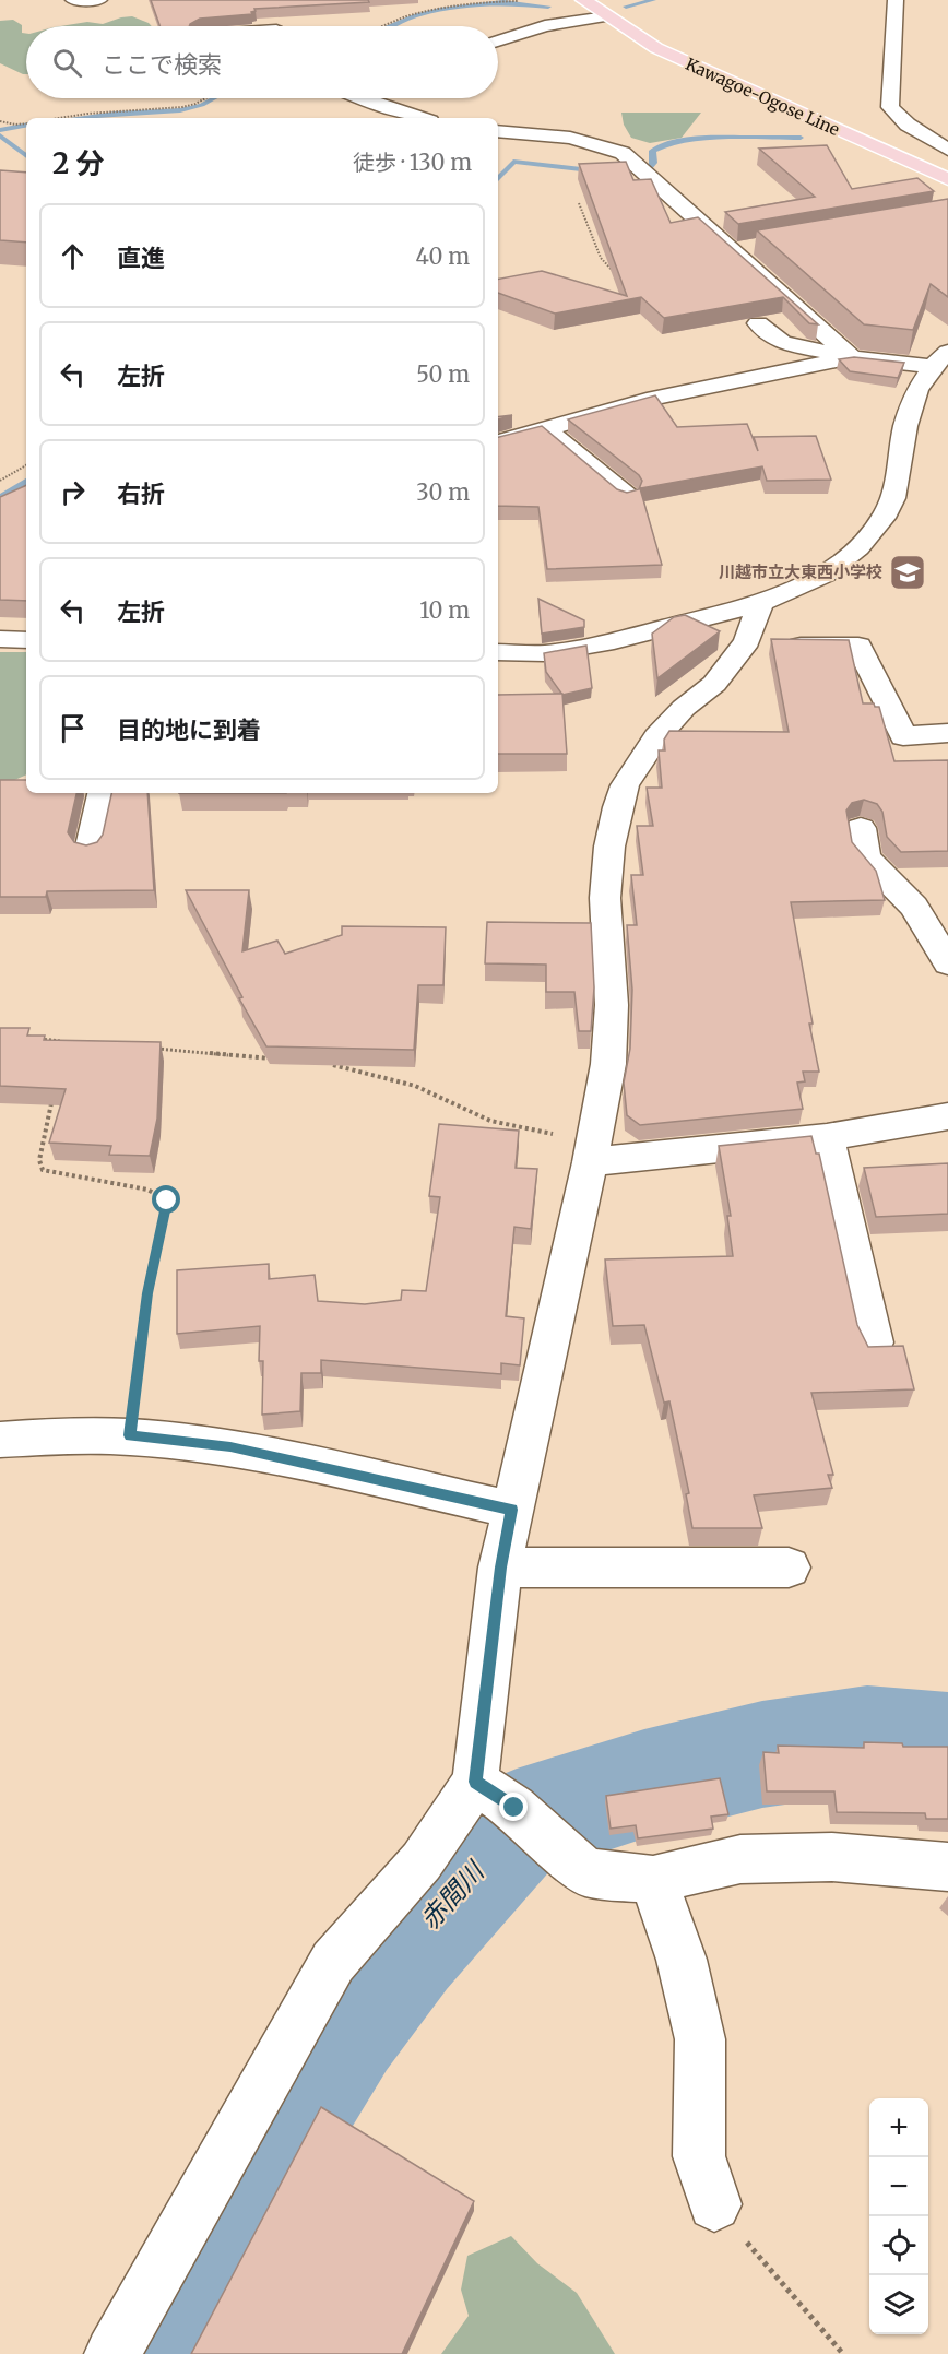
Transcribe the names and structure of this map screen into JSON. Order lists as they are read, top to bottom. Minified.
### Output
{"streets":{"main road":["Kawagoe-Ogose Line"]},"water":["赤間川"],"places":{"school or university":["川越市立大東西小学校"]},"page":{"search":"ここで検索","heading":["2 分","徒歩 · 130 m"],"list":[["直進","40 m"],["左折","50 m"],["右折","30 m"],["左折","10 m"],"目的地に到着"],"map_buttons":["+","−"]}}
